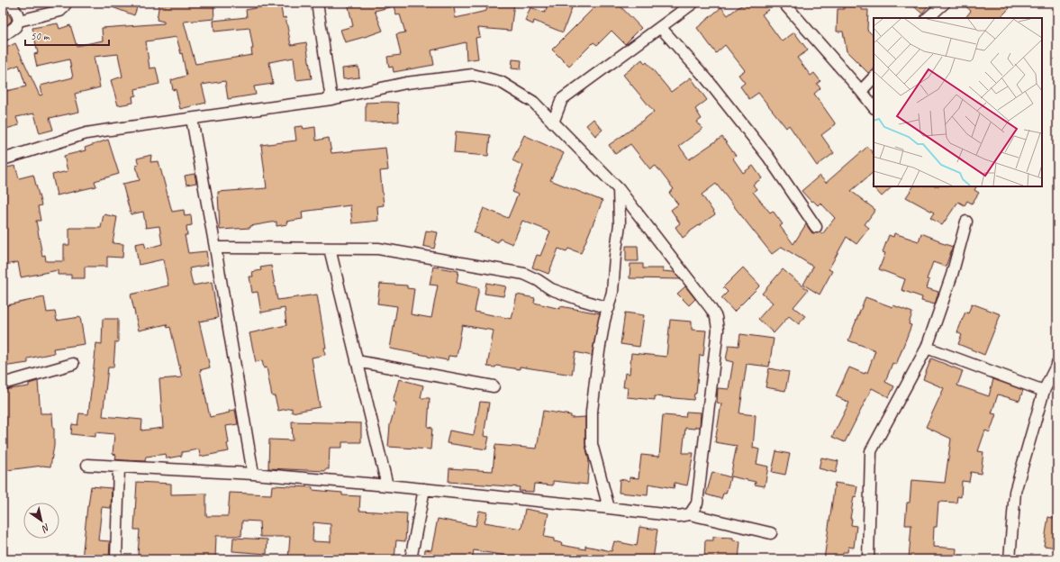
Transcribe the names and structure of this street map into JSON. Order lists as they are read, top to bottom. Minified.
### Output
{"scale_bar":"50 m","north":"bottom right"}
